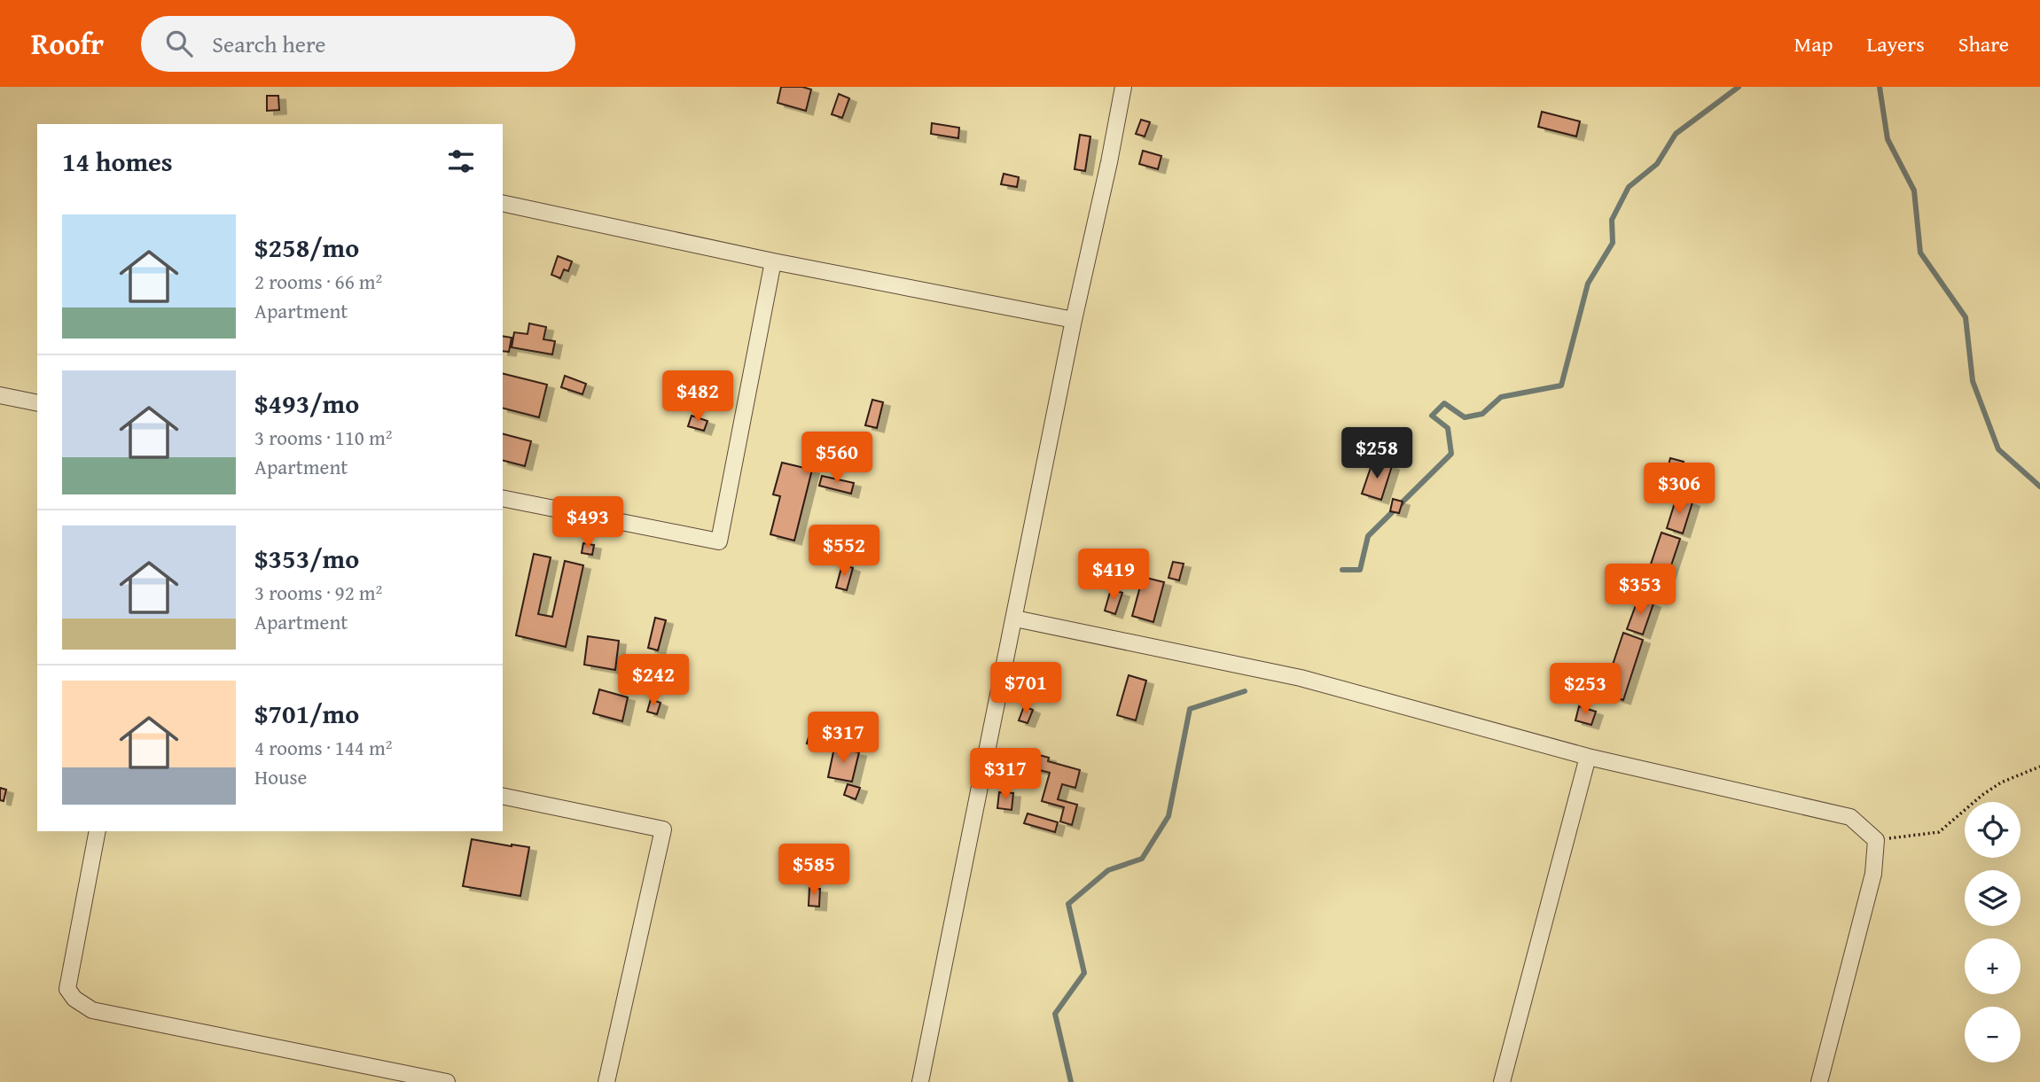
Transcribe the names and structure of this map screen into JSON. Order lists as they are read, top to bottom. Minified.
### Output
{"page":{"header":"Roofr","search":"Search here","nav":["Map","Layers","Share"],"heading":"14 homes","list":[{"name":"$258/mo","note":"2 rooms · 66 m² · Apartment"},{"name":"$493/mo","note":"3 rooms · 110 m² · Apartment"},{"name":"$353/mo","note":"3 rooms · 92 m² · Apartment"},{"name":"$701/mo","note":"4 rooms · 144 m² · House"}],"price":["$482","$258","$560","$306","$493","$552","$419","$353","$242","$701","$253","$317","$317","$585"],"map_buttons":["+","−"]}}
